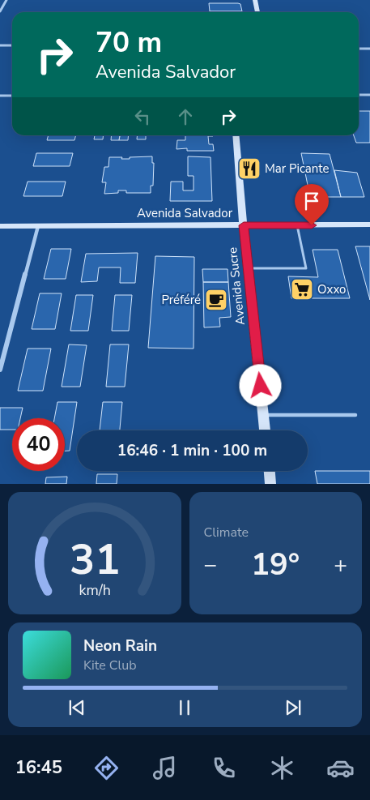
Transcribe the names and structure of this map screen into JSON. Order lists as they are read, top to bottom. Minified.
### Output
{"streets":{"street":["Avenida Salvador","Avenida Sucre"]},"crossings":[["Avenida Salvador","Avenida Sucre"]],"places":{"restaurant":["Mar Picante"],"supermarket":["Oxxo"],"cafe":["Préféré"]},"page":{"turn":["70 m","Avenida Salvador"],"limit":"40","trip":"16:46 · 1 min · 100 m","tile":"Climate","heat":["−","19°","+"],"song":["Neon Rain","Kite Club"],"tabs":"16:45","gauge":["31","km/h"]}}
